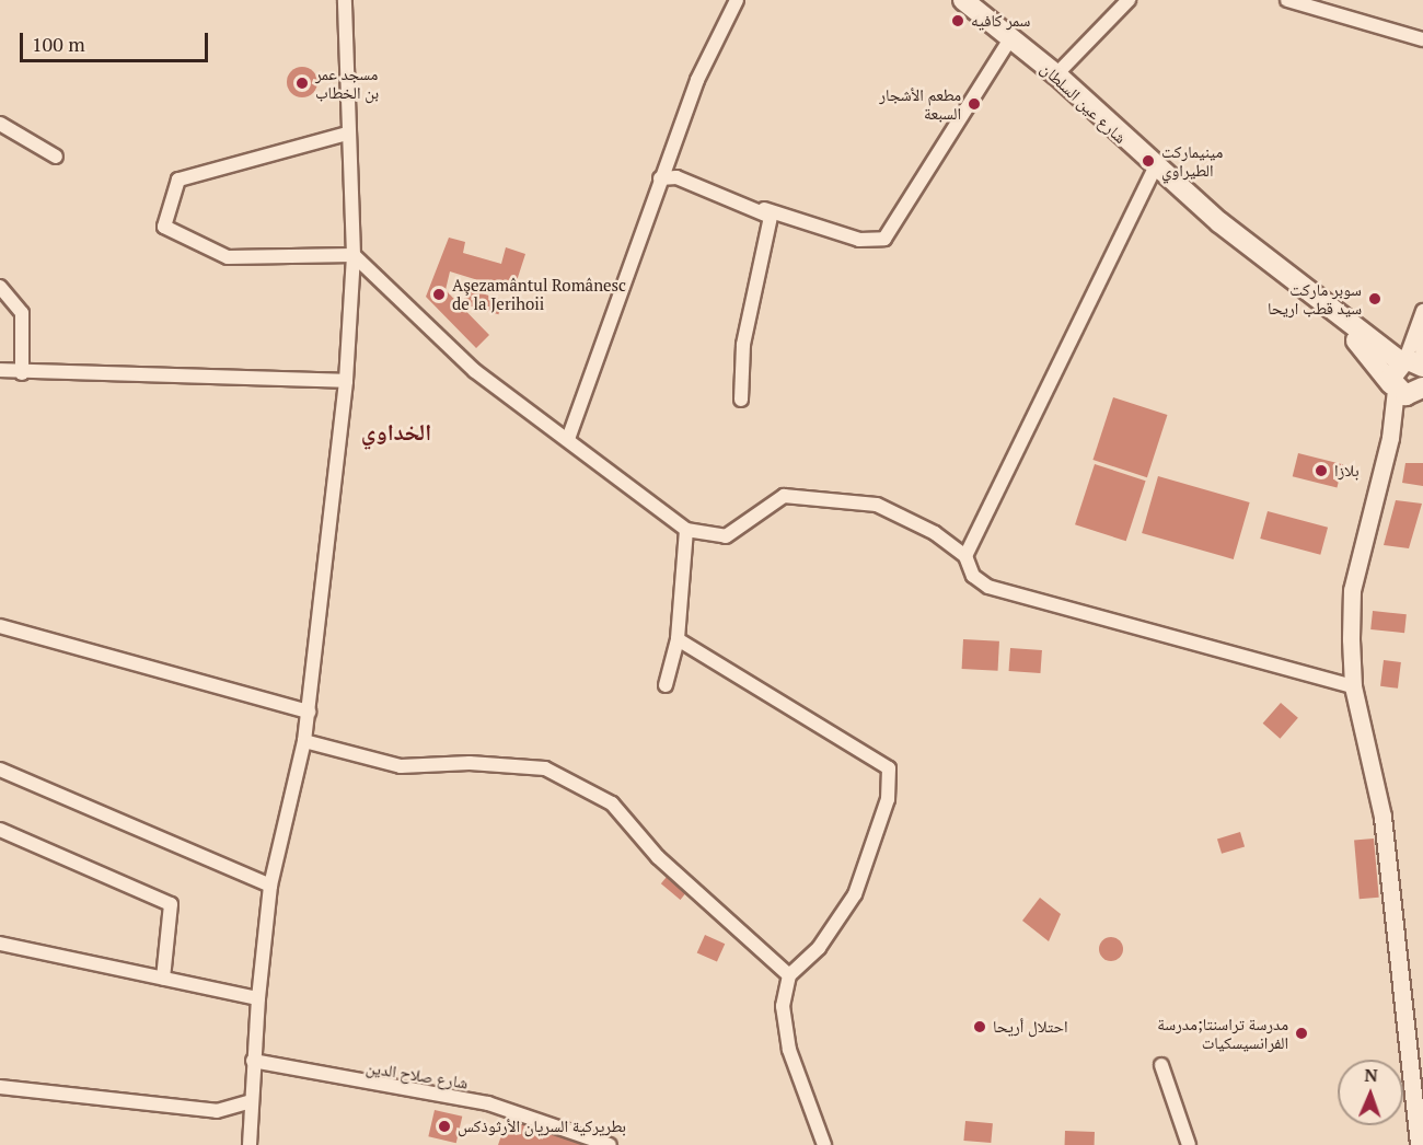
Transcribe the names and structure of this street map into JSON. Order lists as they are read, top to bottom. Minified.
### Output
{"streets":{"main road":["شارع عين السلطان"],"street":["شارع صلاح الدين"]},"districts":["الخداوي"],"places":["سمر كافيه","مسجد عمر بن الخطاب","مطعم الأشجار السبعة","مينيماركت الطيراوي","Aşezamântul Românesc de la Jerihoii","سوبر ماركت سيد قطب اريحا","بلازا","احتلال أريحا","مدرسة تراسنتا;مدرسة الفرانسيسكيات","بطريركية السريان الأرثوذكس"],"scale_bar":"100 m","north":"top"}
